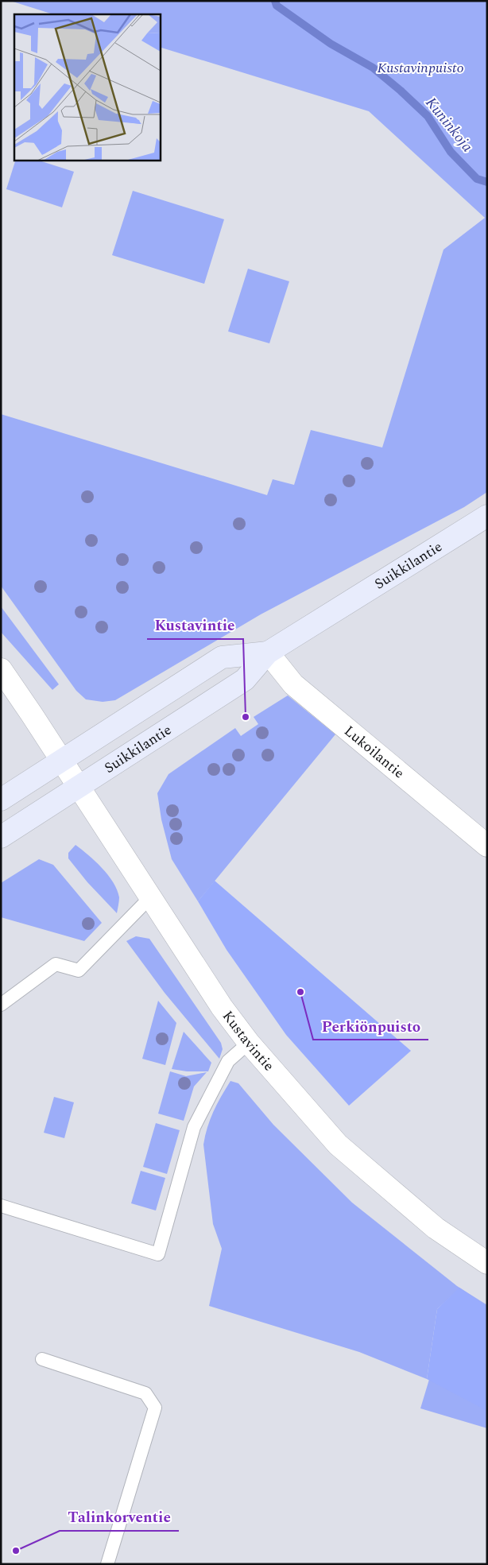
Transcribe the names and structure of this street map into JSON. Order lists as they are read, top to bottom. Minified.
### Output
{"streets":{"main road":["Suikkilantie"],"street":["Lukoilantie","Kustavintie"]},"crossings":[["Suikkilantie","Lukoilantie"],["Suikkilantie","Kustavintie"]],"water":["Kuninkoja"],"parks":["Kustavinpuisto"],"places":["Kustavintie","Perkiönpuisto","Talinkorventie"]}
